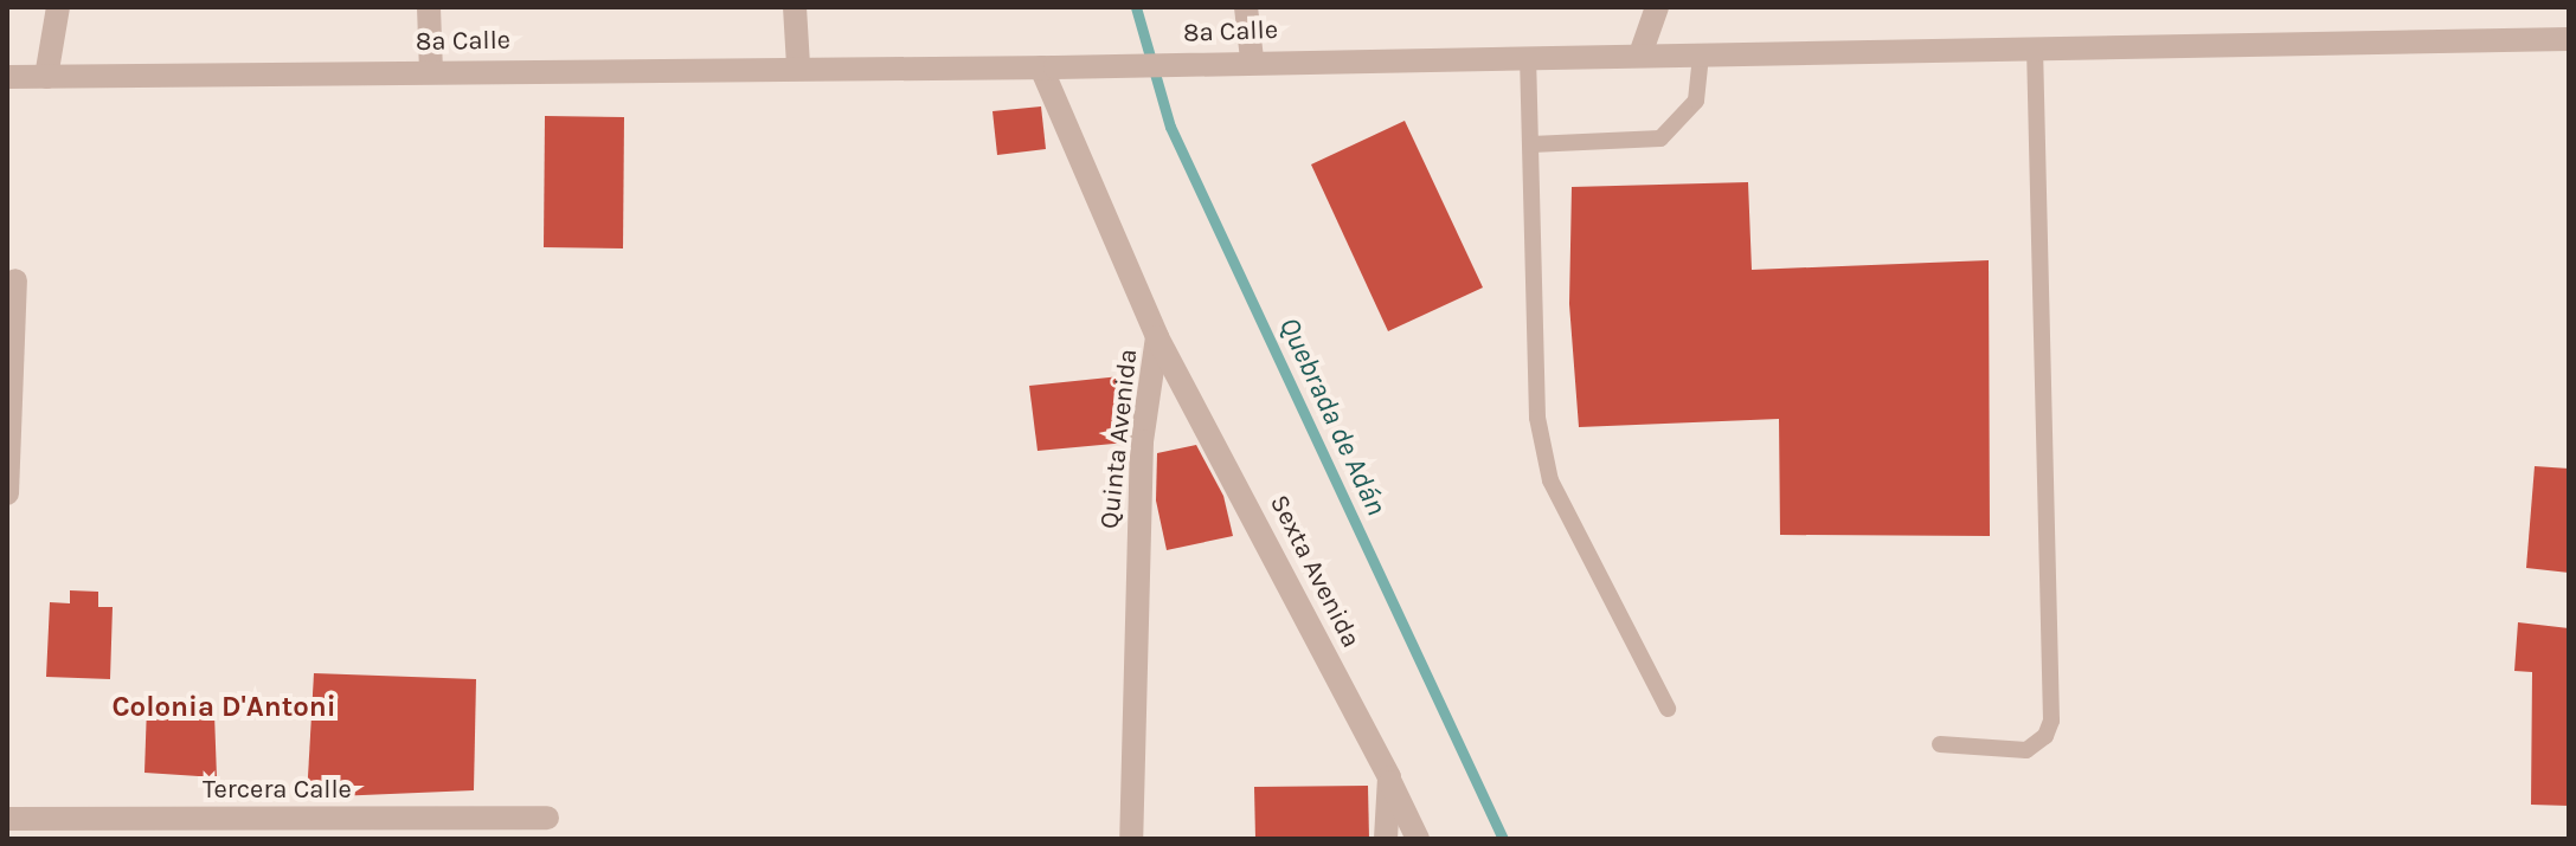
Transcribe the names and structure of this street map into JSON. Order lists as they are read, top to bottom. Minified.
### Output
{"streets":{"street":["8a Calle","Quinta Avenida","Sexta Avenida","Tercera Calle"]},"crossings":[["8a Calle","Quinta Avenida"],["Quinta Avenida","Sexta Avenida"]],"districts":["Colonia D'Antoni"],"water":["Quebrada de Adán"]}
